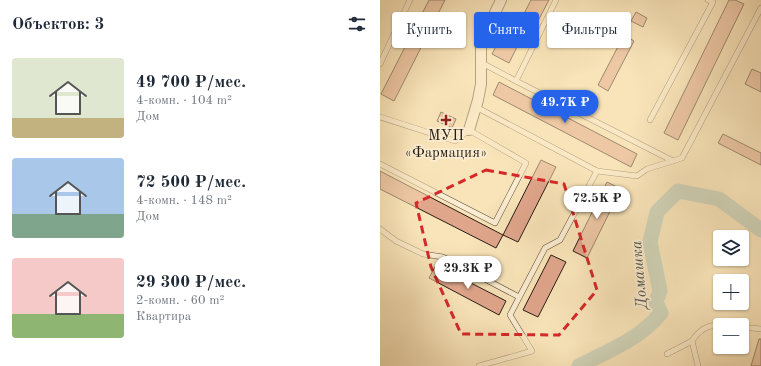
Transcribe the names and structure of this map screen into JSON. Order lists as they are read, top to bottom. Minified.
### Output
{"water":["Домашка"],"places":{"health":["МУП «Фармация»"]},"page":{"heading":"Объектов: 3","chip":["Купить","Снять","Фильтры"],"list":[{"name":"49 700 ₽/мес.","note":"4-комн. · 104 m² · Дом"},{"name":"72 500 ₽/мес.","note":"4-комн. · 148 m² · Дом"},{"name":"29 300 ₽/мес.","note":"2-комн. · 60 m² · Квартира"}],"price":["49.7K ₽","72.5K ₽","29.3K ₽"],"map_buttons":["+","−"]}}
